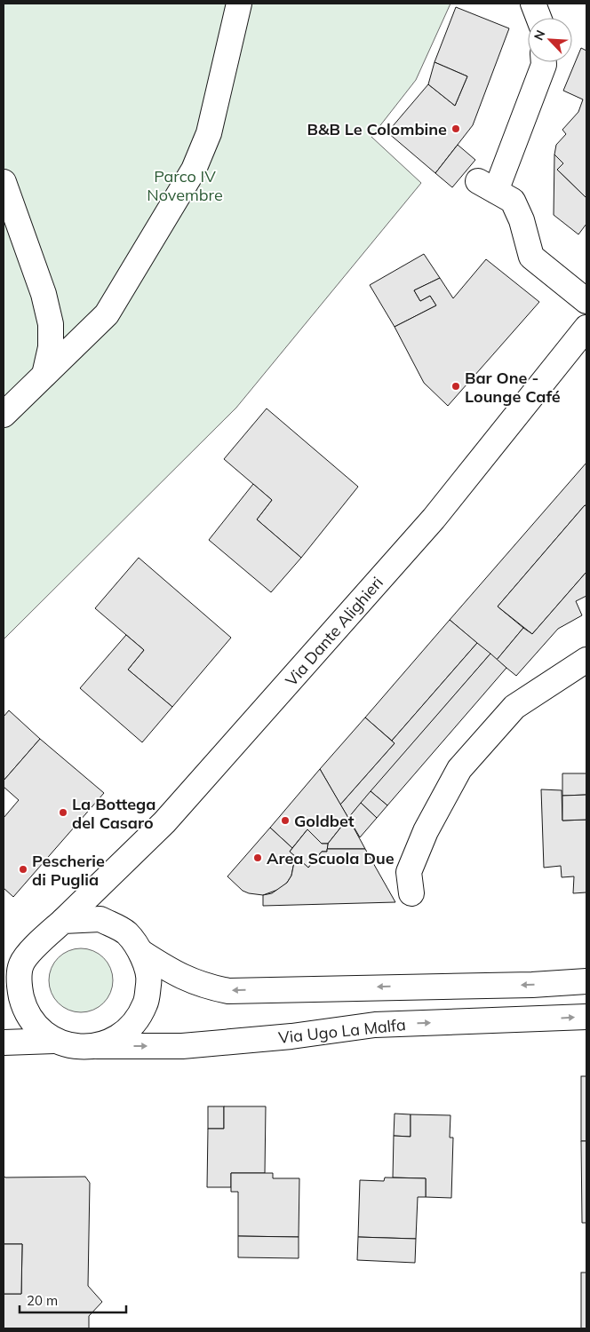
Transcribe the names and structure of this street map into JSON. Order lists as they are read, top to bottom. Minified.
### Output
{"streets":{"main road":["Via Dante Alighieri","Via Ugo La Malfa"]},"crossings":[["Via Dante Alighieri","Via Ugo La Malfa"]],"parks":["Parco IV Novembre"],"places":["B&B Le Colombine","Bar One - Lounge Café","La Bottega del Casaro","Goldbet","Area Scuola Due","Pescherie di Puglia"],"scale_bar":"20 m","north":"top left"}
